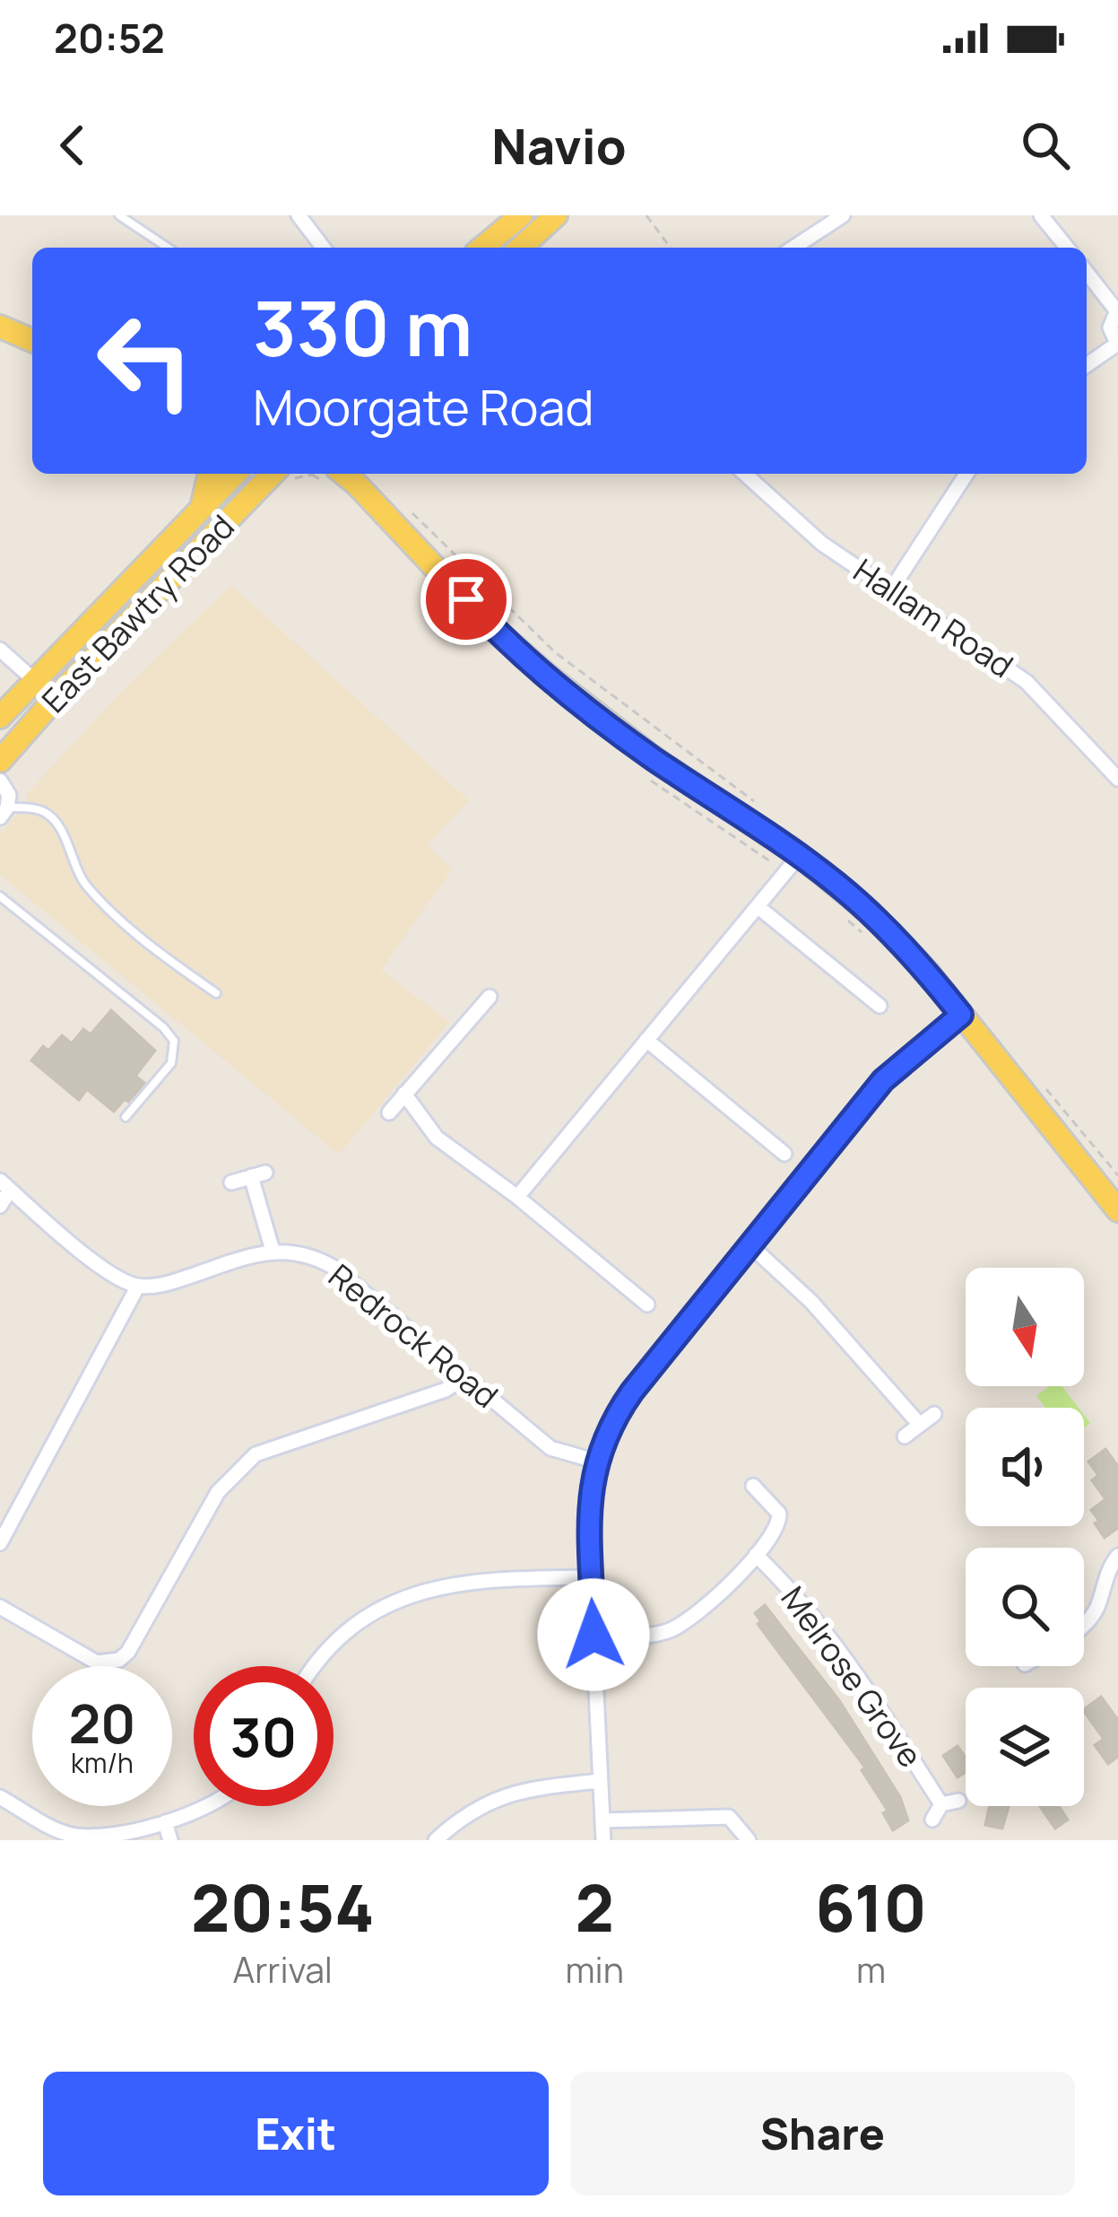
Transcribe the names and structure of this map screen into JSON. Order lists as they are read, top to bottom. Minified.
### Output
{"streets":{"main road":["East Bawtry Road"],"street":["Hallam Road","Redrock Road","Melrose Grove"]},"north":"bottom","page":{"status":"20:52","header":"Navio","turn":["330 m","Moorgate Road"],"speed":"20 km/h","limit":"30","eta":["20:54","Arrival","2","min","610","m"],"buttons":["Exit","Share"]}}
